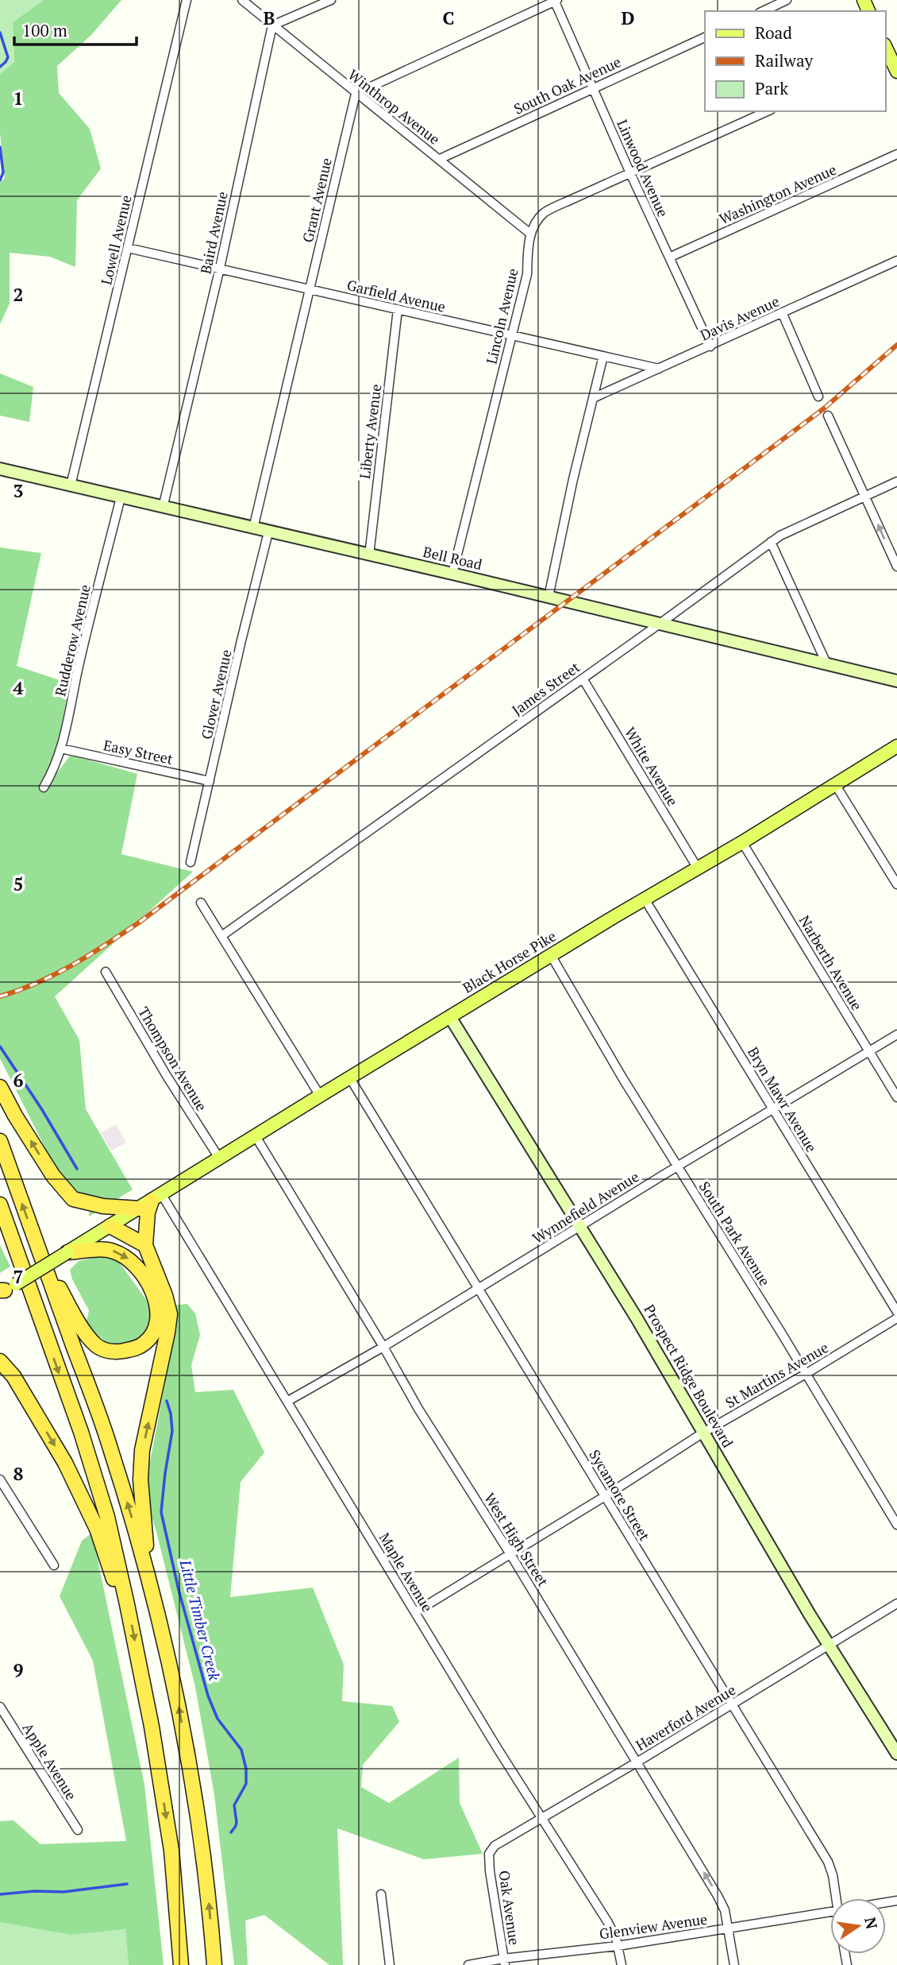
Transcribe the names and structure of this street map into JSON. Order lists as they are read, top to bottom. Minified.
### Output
{"streets":{"main road":["Black Horse Pike"],"street":["South Oak Avenue","Winthrop Avenue","Linwood Avenue","Washington Avenue","Grant Avenue","Baird Avenue","Lowell Avenue","Garfield Avenue","Lincoln Avenue","Davis Avenue","Liberty Avenue","Bell Road","Rudderow Avenue","James Street","Glover Avenue","Easy Street","White Avenue","Narberth Avenue","Thompson Avenue","Bryn Mawr Avenue","Wynnefield Avenue","South Park Avenue","St Martins Avenue","Prospect Ridge Boulevard","Sycamore Street","West High Street","Maple Avenue","Haverford Avenue","Apple Avenue","Oak Avenue","Glenview Avenue"]},"crossings":[["South Oak Avenue","Winthrop Avenue"],["South Oak Avenue","Linwood Avenue"],["Winthrop Avenue","Grant Avenue"],["Winthrop Avenue","Baird Avenue"],["Winthrop Avenue","Lincoln Avenue"],["Linwood Avenue","Washington Avenue"],["Linwood Avenue","Davis Avenue"],["Grant Avenue","Garfield Avenue"],["Grant Avenue","Bell Road"],["Baird Avenue","Garfield Avenue"],["Baird Avenue","Bell Road"],["Lowell Avenue","Garfield Avenue"],["Lowell Avenue","Bell Road"],["Garfield Avenue","Lincoln Avenue"],["Garfield Avenue","Davis Avenue"],["Garfield Avenue","Liberty Avenue"],["Lincoln Avenue","Bell Road"],["Liberty Avenue","Bell Road"],["Bell Road","Rudderow Avenue"],["Bell Road","James Street"],["Bell Road","Glover Avenue"],["Rudderow Avenue","Easy Street"],["James Street","White Avenue"],["Glover Avenue","Easy Street"],["White Avenue","Black Horse Pike"],["Black Horse Pike","Narberth Avenue"],["Black Horse Pike","Thompson Avenue"],["Black Horse Pike","Bryn Mawr Avenue"],["Black Horse Pike","South Park Avenue"],["Black Horse Pike","Prospect Ridge Boulevard"],["Black Horse Pike","Sycamore Street"],["Black Horse Pike","West High Street"],["Black Horse Pike","Maple Avenue"],["Narberth Avenue","Wynnefield Avenue"],["Bryn Mawr Avenue","Wynnefield Avenue"],["Wynnefield Avenue","South Park Avenue"],["Wynnefield Avenue","Prospect Ridge Boulevard"],["Wynnefield Avenue","Sycamore Street"],["Wynnefield Avenue","West High Street"],["Wynnefield Avenue","Maple Avenue"],["South Park Avenue","St Martins Avenue"],["St Martins Avenue","Prospect Ridge Boulevard"],["St Martins Avenue","Sycamore Street"],["St Martins Avenue","West High Street"],["St Martins Avenue","Maple Avenue"],["Prospect Ridge Boulevard","Haverford Avenue"],["Sycamore Street","Haverford Avenue"],["West High Street","Haverford Avenue"],["West High Street","Glenview Avenue"],["Maple Avenue","Haverford Avenue"],["Maple Avenue","Glenview Avenue"],["Haverford Avenue","Oak Avenue"],["Oak Avenue","Glenview Avenue"]],"water":["Little Timber Creek"],"legend":["Road","Railway","Park"],"scale_bar":"100 m","north":"right","grid":{"columns":["B","C","D"],"rows":["1","2","3","4","5","6","7","8","9"]}}
